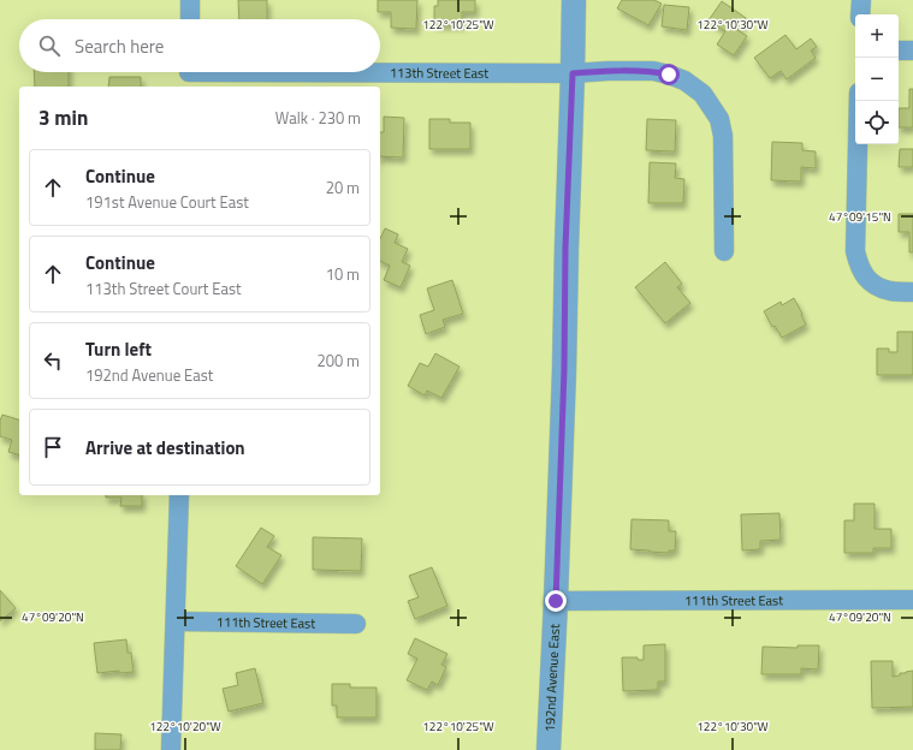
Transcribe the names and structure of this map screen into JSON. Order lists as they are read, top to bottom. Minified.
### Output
{"streets":{"street":["113th Street East","111th Street East","192nd Avenue East"]},"crossings":[["113th Street East","192nd Avenue East"],["111th Street East","192nd Avenue East"]],"page":{"map_buttons":["+","−"],"search":"Search here","heading":["3 min","Walk · 230 m"],"list":[["Continue","191st Avenue Court East","20 m"],["Continue","113th Street Court East","10 m"],["Turn left","192nd Avenue East","200 m"],"Arrive at destination"]},"coordinates":["122°10'25\"W","122°10'30\"W","47°09'15\"N","47°09'20\"N","122°10'20\"W"]}
